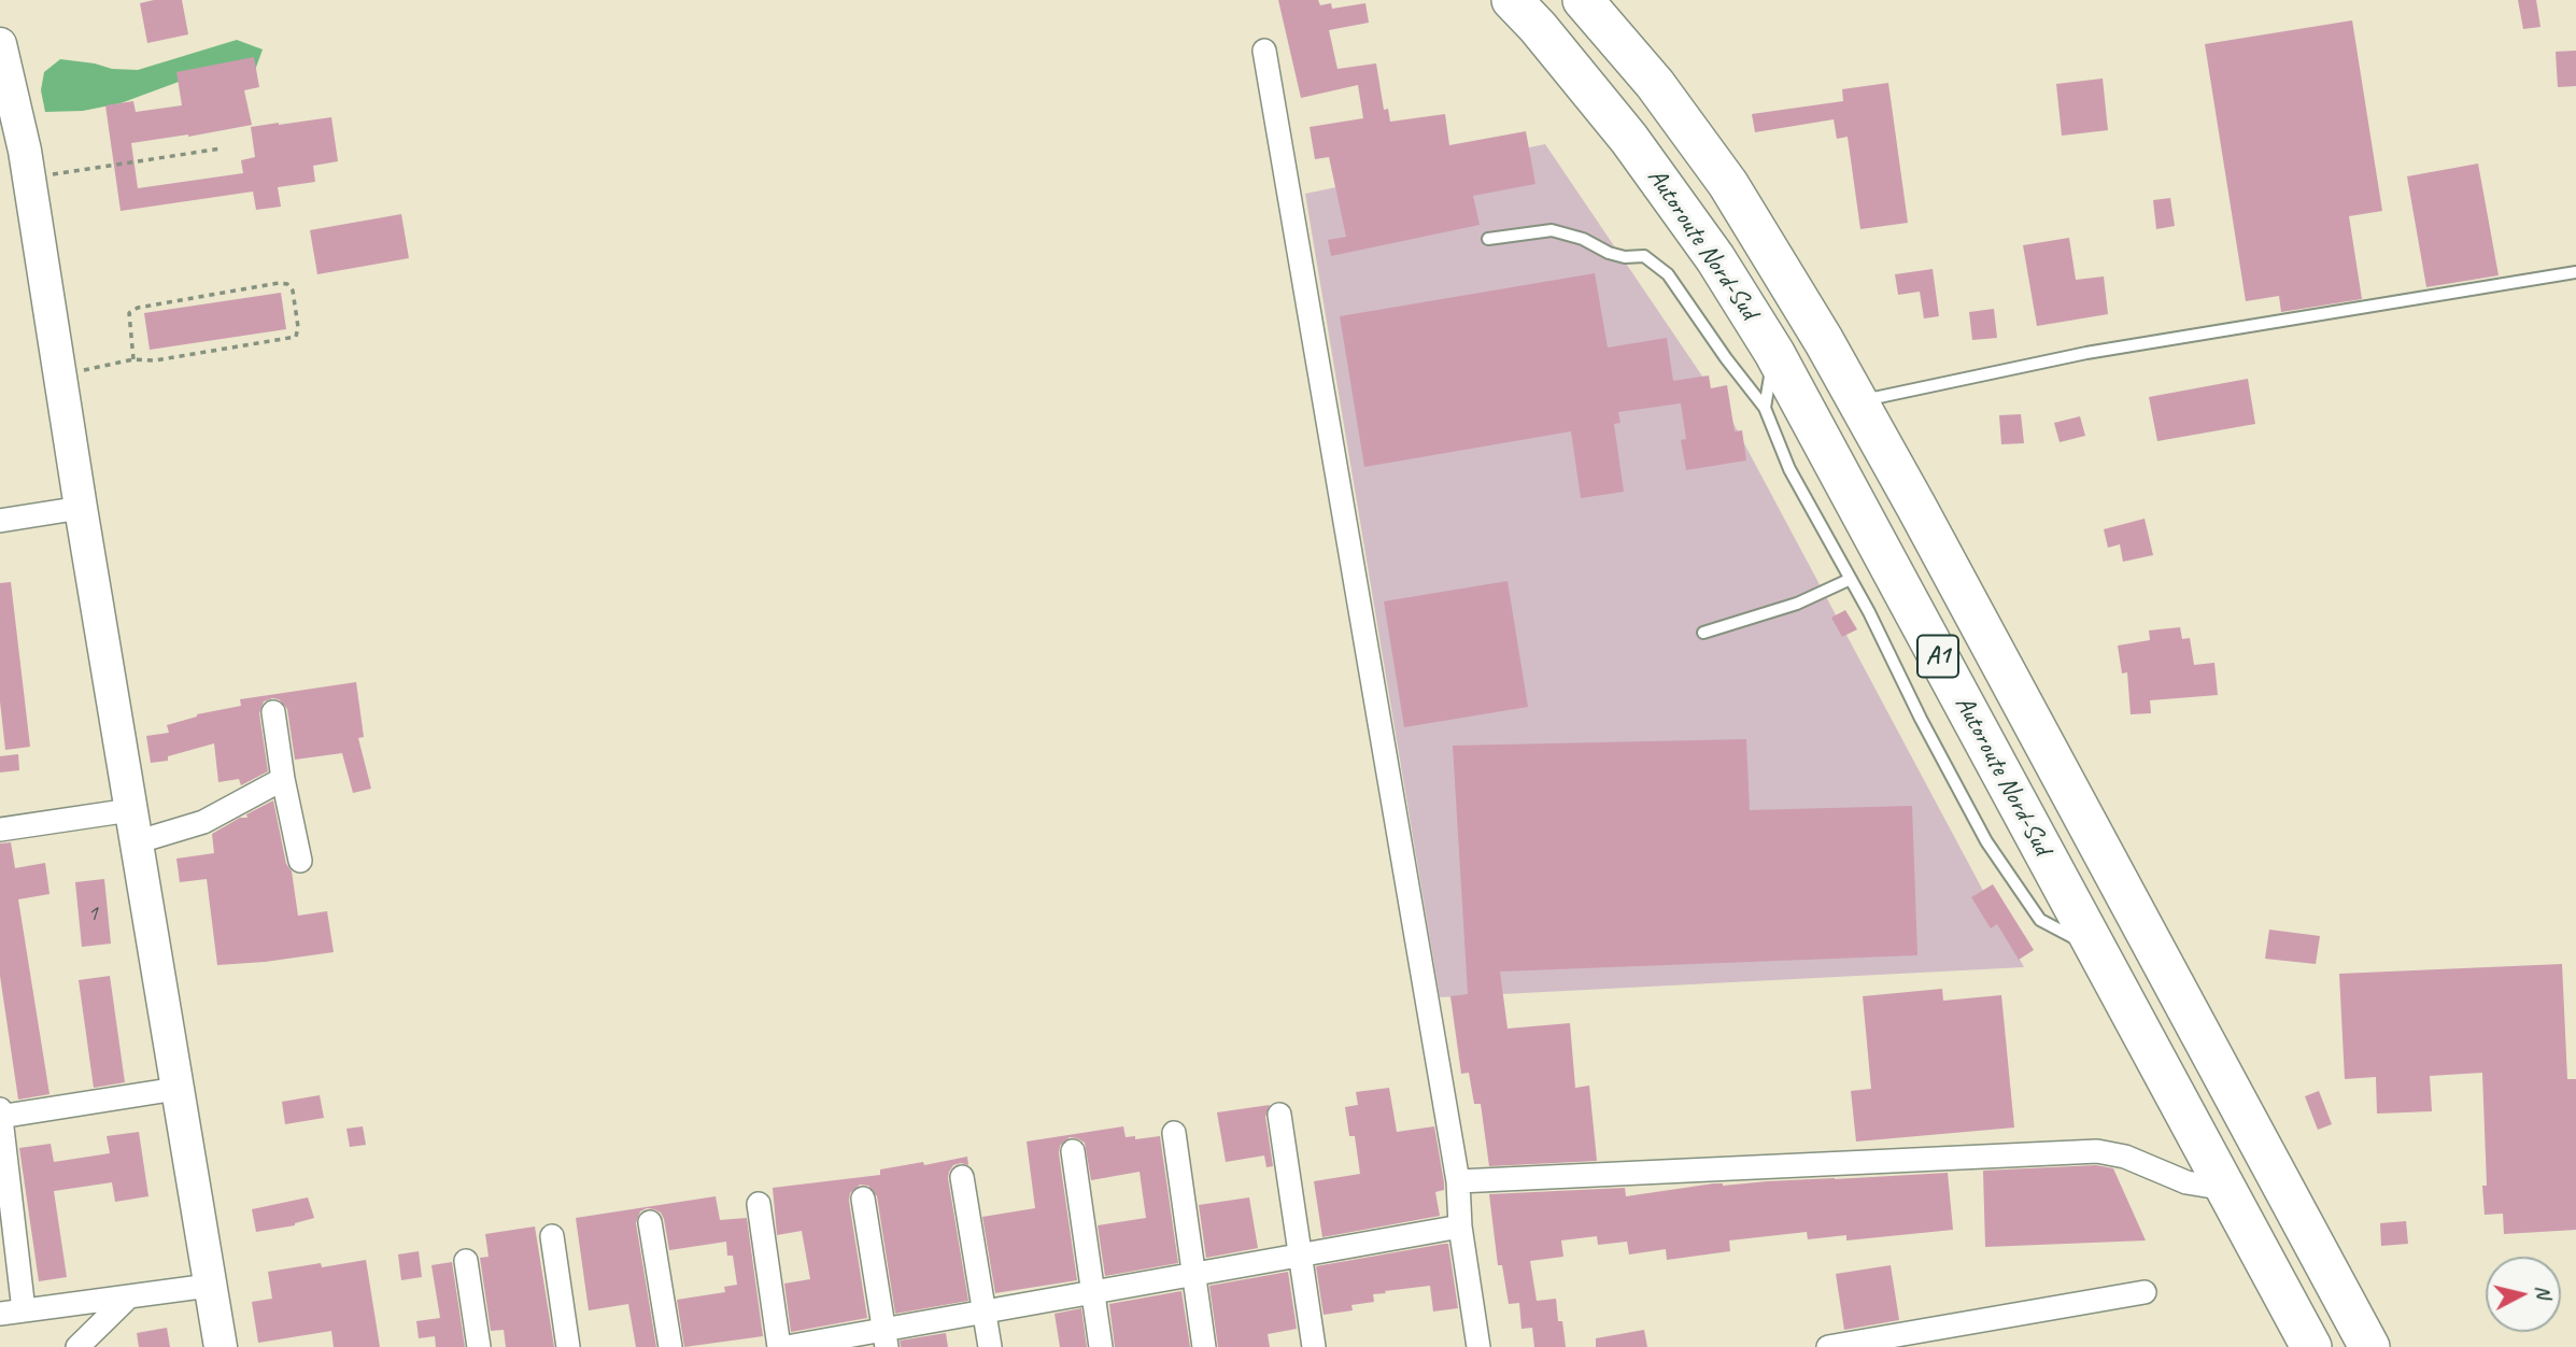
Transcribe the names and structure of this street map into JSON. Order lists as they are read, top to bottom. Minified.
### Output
{"streets":{"highway":["Autoroute Nord-Sud","A1"]},"house_numbers":["1"],"north":"right"}
